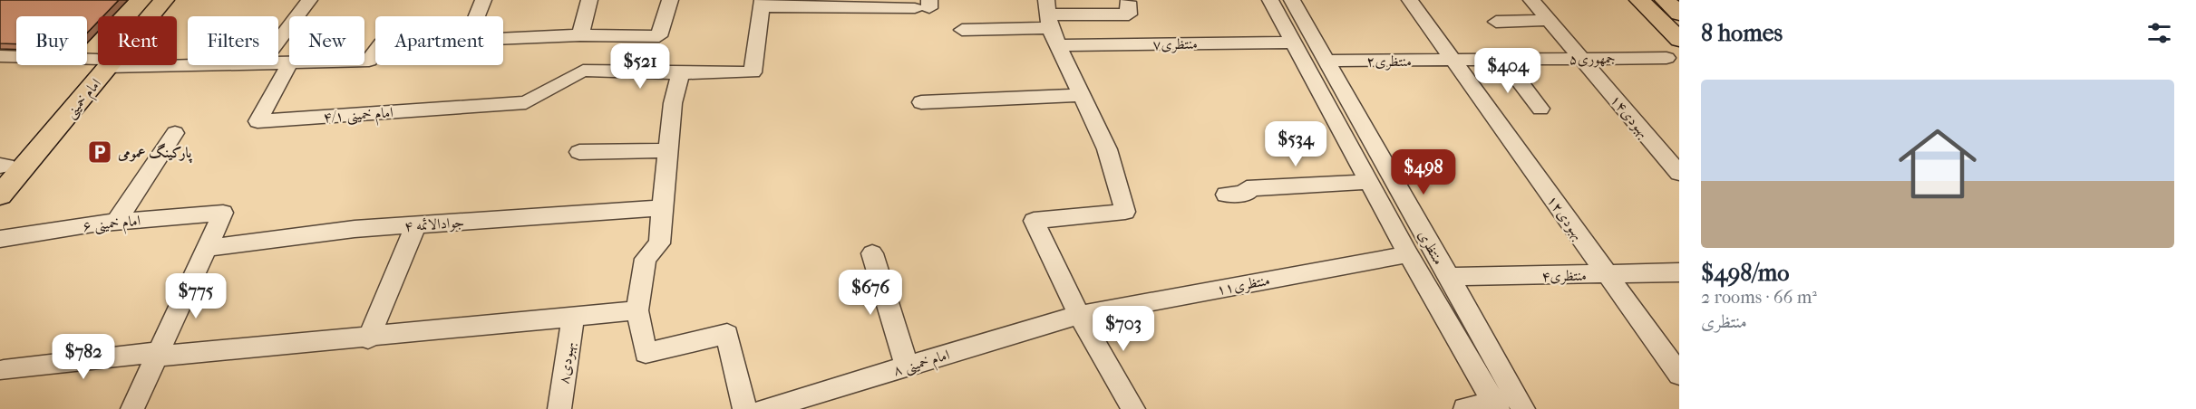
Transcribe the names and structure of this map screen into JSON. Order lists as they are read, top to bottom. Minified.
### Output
{"streets":{"main road":["امام خمینی"],"street":["منتظری۷","جمهوری۵","منتظری۲","امام خمینی ۴/۱","بهبودی۱۴","بهبودی۱۲","امام خمینی ۶","جوادالائمه ۴","منتظری","منتظری۴","منتظری۱۱","امام خمینی ۸","بهبودی۸"]},"crossings":[["منتظری۷","منتظری"],["جمهوری۵","منتظری۲"],["جمهوری۵","بهبودی۱۴"],["جمهوری۵","بهبودی۱۲"],["منتظری۲","بهبودی۱۲"],["منتظری۲","منتظری"],["بهبودی۱۲","منتظری۴"],["امام خمینی ۶","جوادالائمه ۴"],["منتظری","منتظری۴"],["منتظری","منتظری۱۱"],["منتظری۱۱","امام خمینی ۸"]],"places":{"parking":["پارکینگ عمومی"]},"page":{"heading":"8 homes","chip":["Buy","Rent","Filters","New","Apartment"],"price":["$521","$404","$534","$498","$676","$775","$703","$782"],"list":[{"name":"$498/mo","note":"2 rooms · 66 m² · منتظری"}]}}
